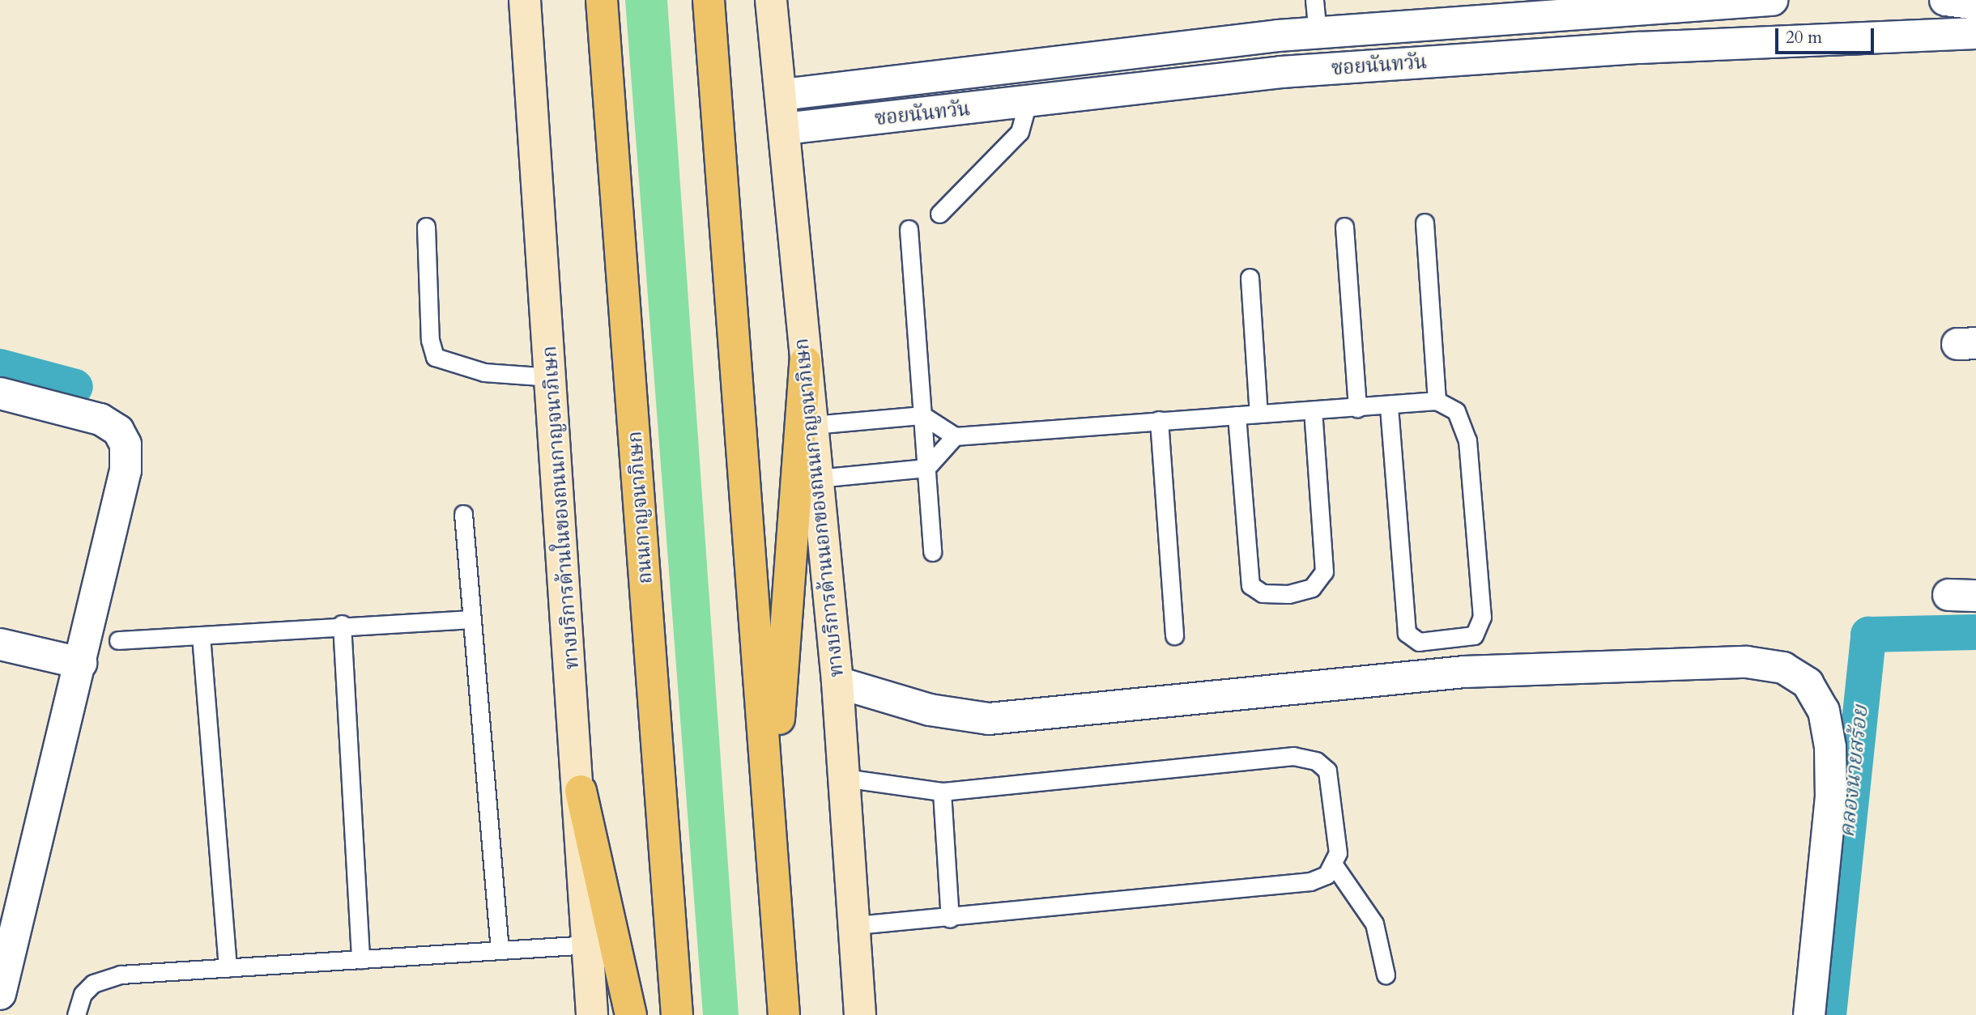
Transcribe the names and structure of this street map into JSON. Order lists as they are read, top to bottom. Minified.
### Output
{"streets":{"highway":["ถนนกาญจนาภิเษก"],"main road":["ทางบริการด้านในของถนนกาญจนาภิเษก","ทางบริการด้านนอกของถนนกาญจนาภิเษก"],"street":["ซอยนันทวัน"]},"crossings":[["ซอยนันทวัน","ทางบริการด้านนอกของถนนกาญจนาภิเษก"]],"water":["คลองนายสร้อย"],"scale_bar":"20 m"}
